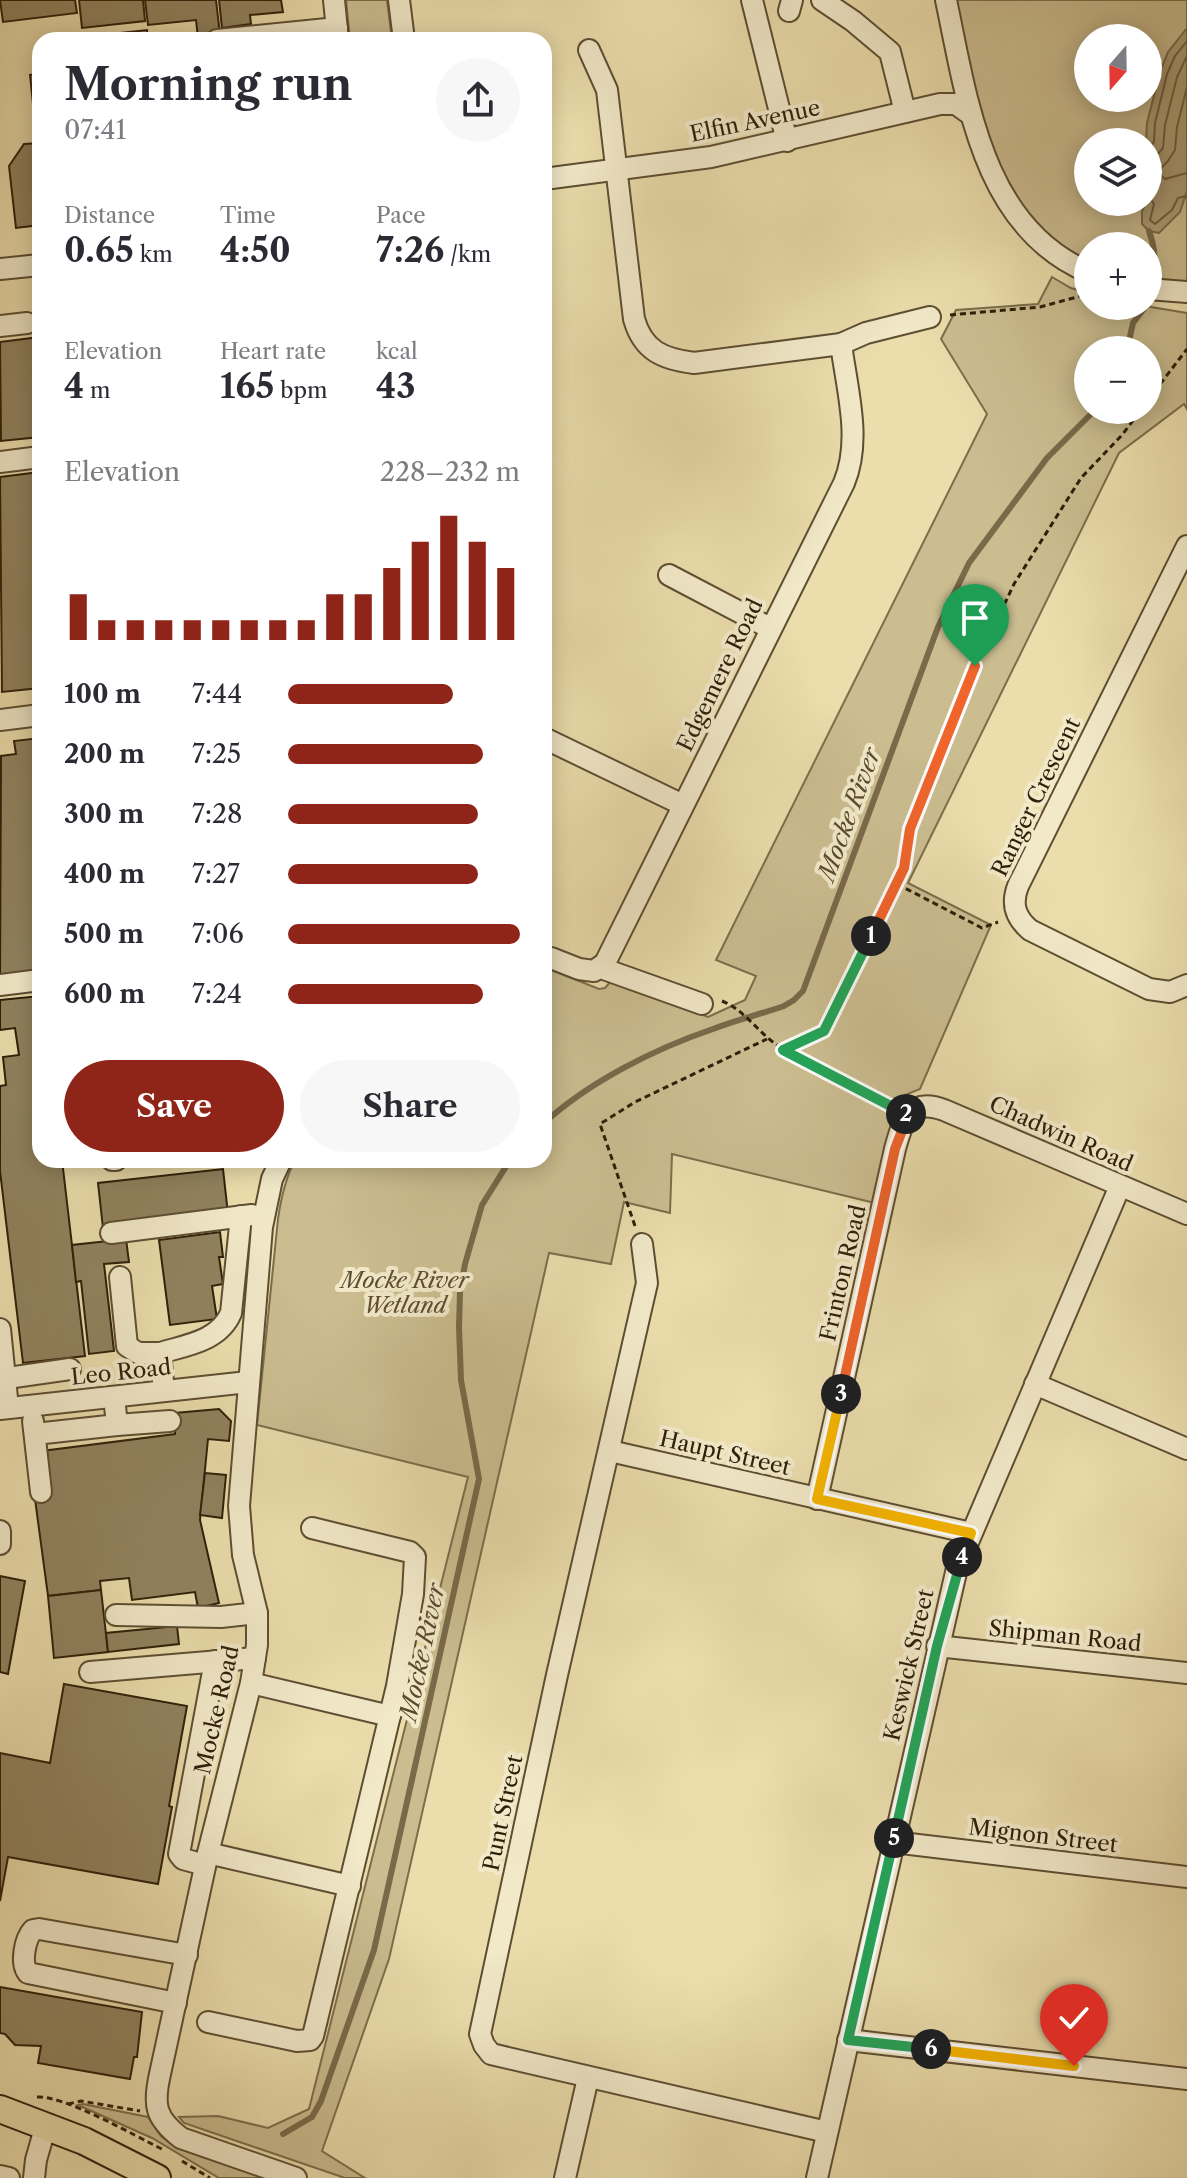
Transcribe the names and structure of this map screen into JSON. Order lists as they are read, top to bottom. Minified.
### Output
{"streets":{"street":["Elfin Avenue","Edgemere Road","Ranger Crescent","Chadwin Road","Frinton Road","Leo Road","Haupt Street","Shipman Road","Keswick Street","Mocke Road","Punt Street","Mignon Street"]},"crossings":[["Chadwin Road","Frinton Road"],["Chadwin Road","Keswick Street"],["Frinton Road","Haupt Street"],["Leo Road","Mocke Road"],["Haupt Street","Keswick Street"],["Haupt Street","Punt Street"],["Shipman Road","Keswick Street"],["Keswick Street","Punt Street"],["Keswick Street","Mignon Street"]],"water":["Mocke River"],"parks":["Mocke River Wetland"],"north":"bottom","page":{"map_buttons":["+","−"],"heading":["Morning run","07:41"],"stats":[["Distance","0.65 km"],["Time","4:50"],["Pace","7:26 /km"],["Elevation","4 m"],["Heart rate","165 bpm"],["kcal","43"]],"chart":["Elevation","228–232 m"],"list":[{"name":"100 m","note":"7:44"},{"name":"200 m","note":"7:25"},{"name":"300 m","note":"7:28"},{"name":"400 m","note":"7:27"},{"name":"500 m","note":"7:06"},{"name":"600 m","note":"7:24"}],"pins":["1","2","3","4","5","6"],"buttons":["Save","Share"]}}
